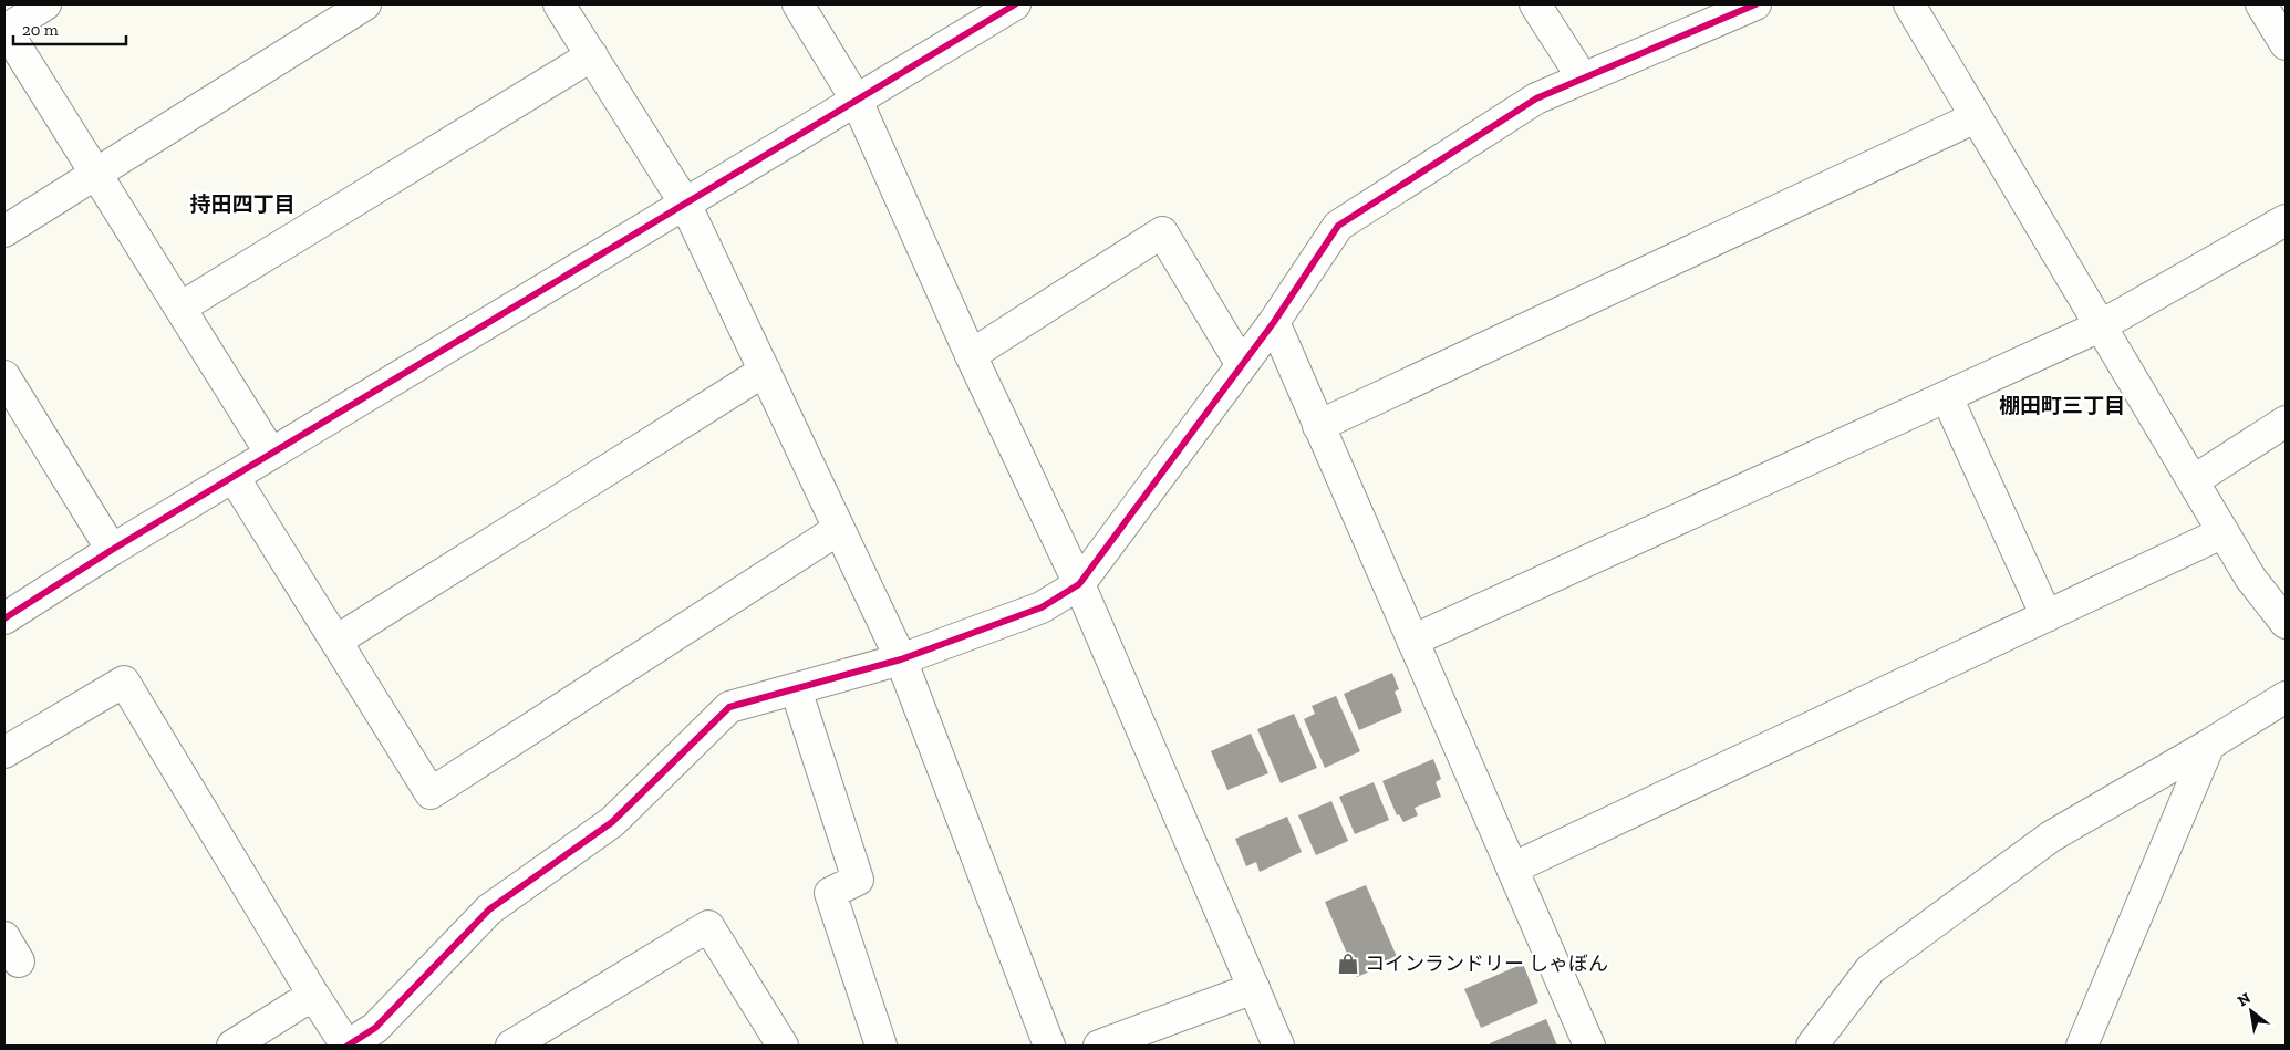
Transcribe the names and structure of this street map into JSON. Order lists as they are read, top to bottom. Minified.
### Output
{"districts":["持田四丁目","棚田町三丁目"],"places":{"shop":["コインランドリー しゃぼん"]},"scale_bar":"20 m","north":"top left"}
